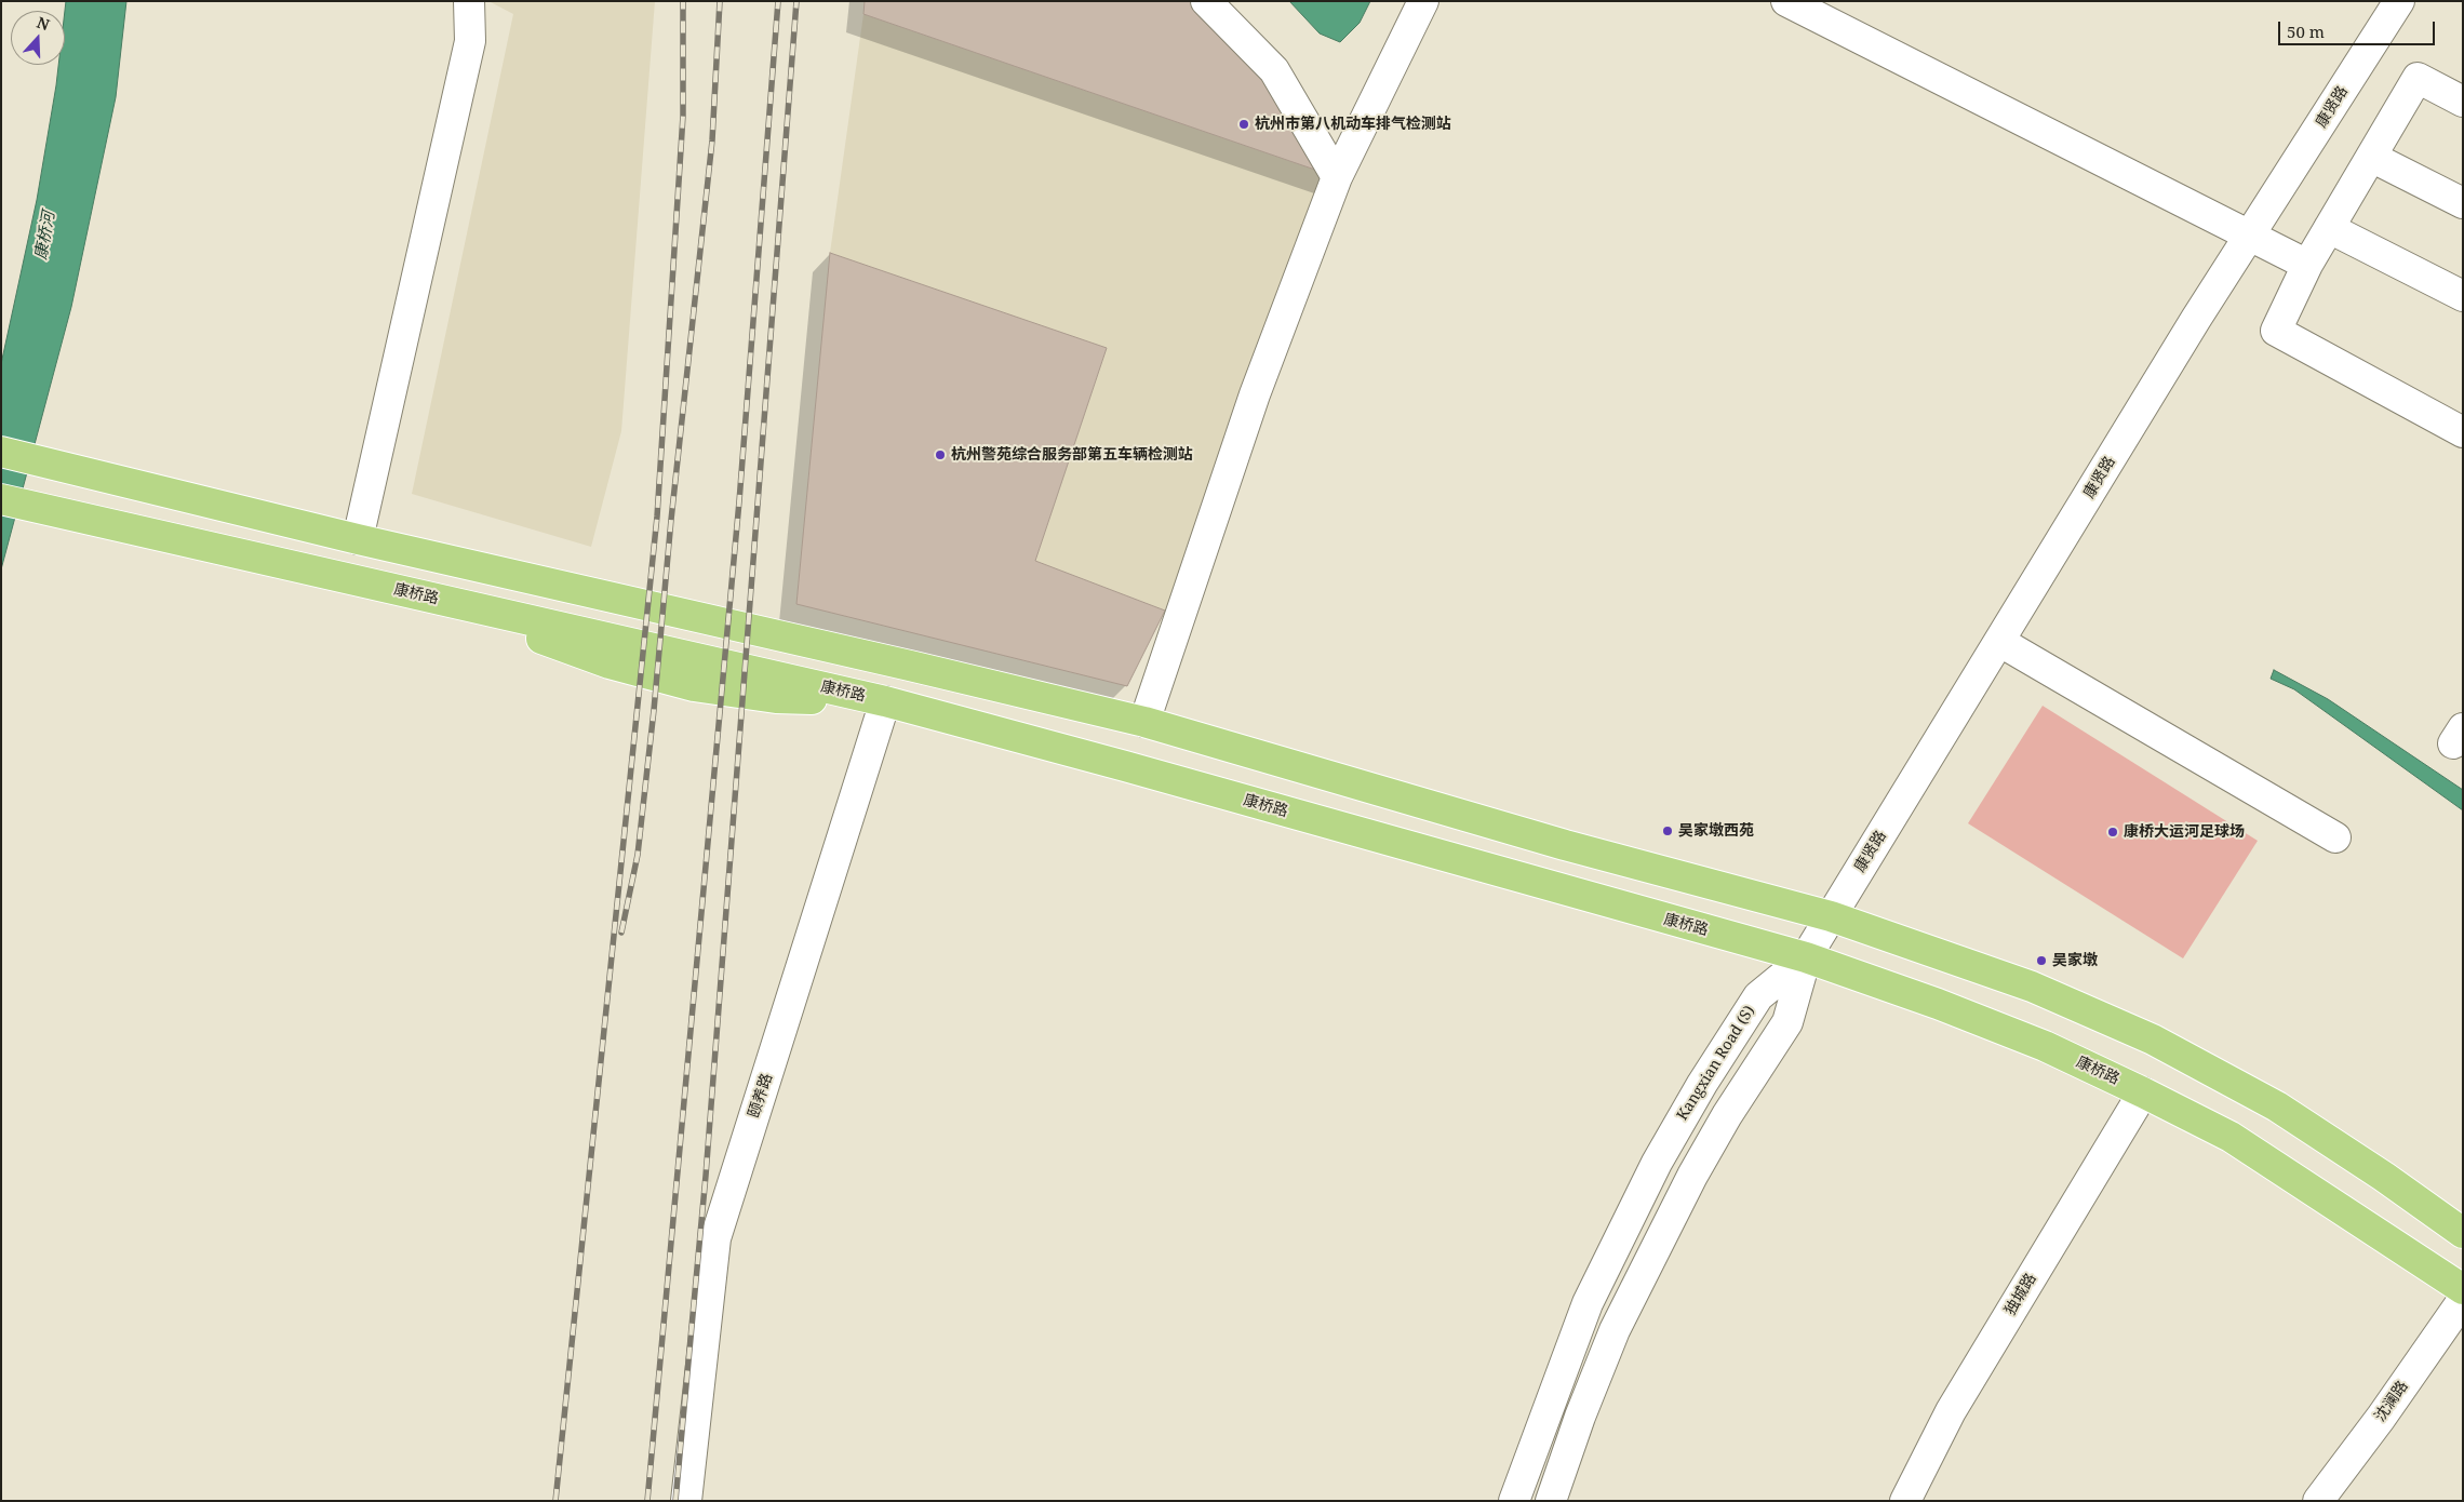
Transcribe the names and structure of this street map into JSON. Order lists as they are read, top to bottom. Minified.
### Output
{"streets":{"main road":["康桥路"],"street":["康贤路","Kangxian Road (S)","颐养路","独城路","沈澜路"]},"crossings":[["康贤路","康桥路"],["康贤路","Kangxian Road (S)"],["康桥路","Kangxian Road (S)"],["康桥路","颐养路"],["康桥路","独城路"]],"water":["康桥河"],"places":["杭州市第八机动车排气检测站","杭州警苑综合服务部第五车辆检测站","吴家墩西苑","康桥大运河足球场","吴家墩"],"scale_bar":"50 m","north":"top"}
